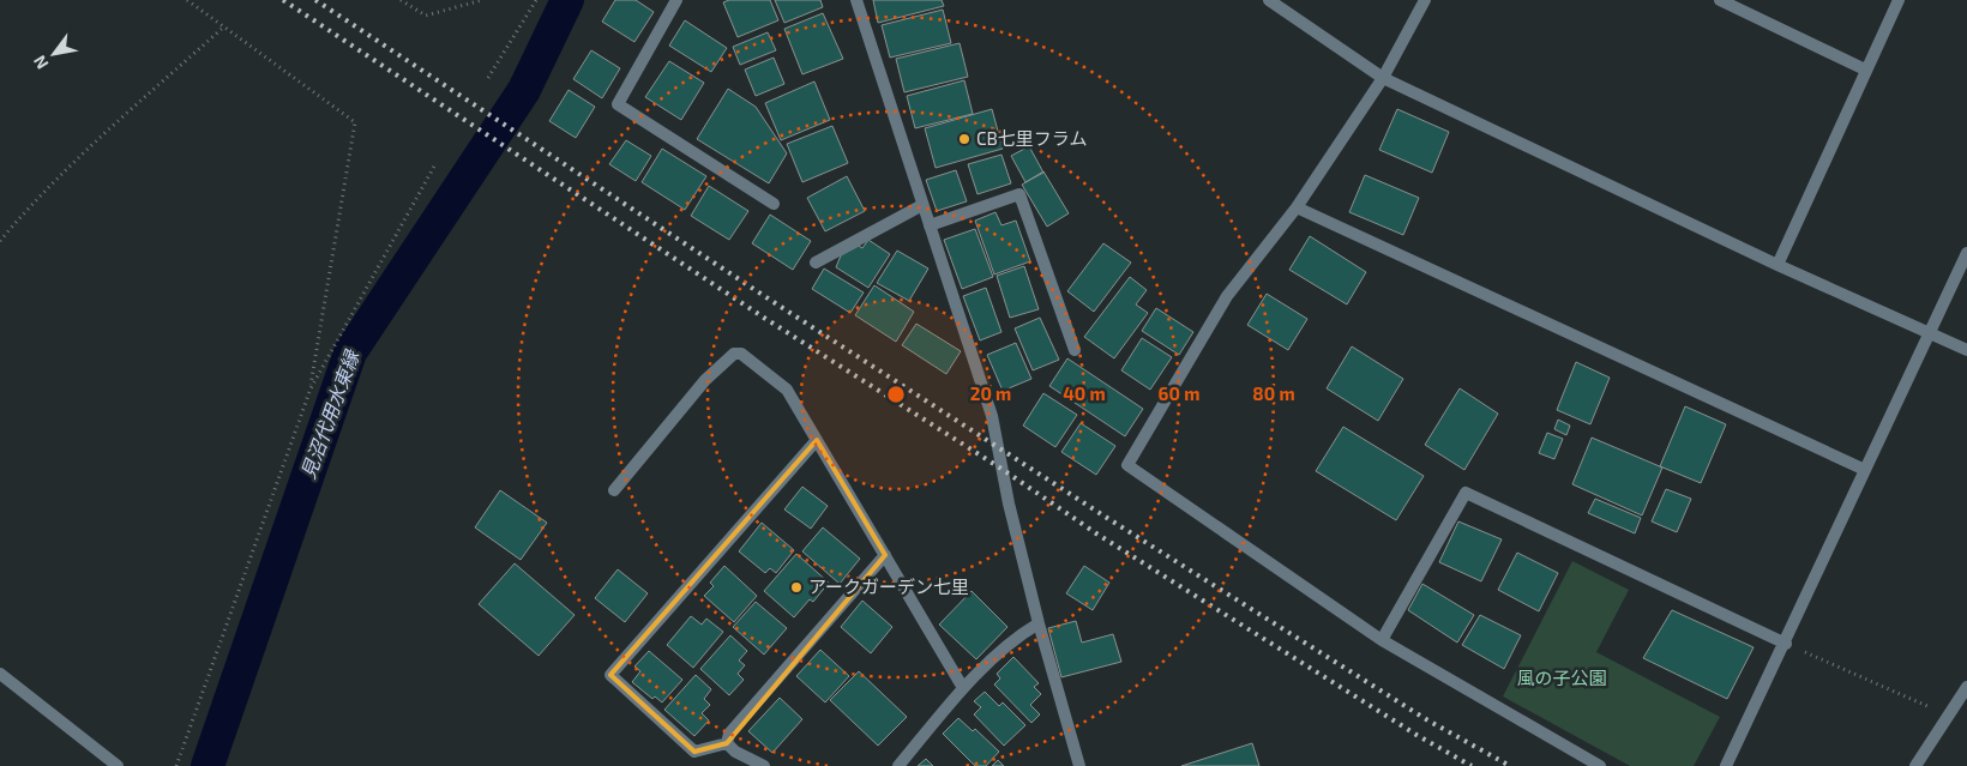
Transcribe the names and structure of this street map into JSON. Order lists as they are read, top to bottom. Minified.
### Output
{"water":["見沼代用水東縁"],"parks":["風の子公園"],"places":["CB七里フラム","アークガーデン七里"],"north":"bottom left","rings":["20 m","40 m","60 m","80 m"]}
